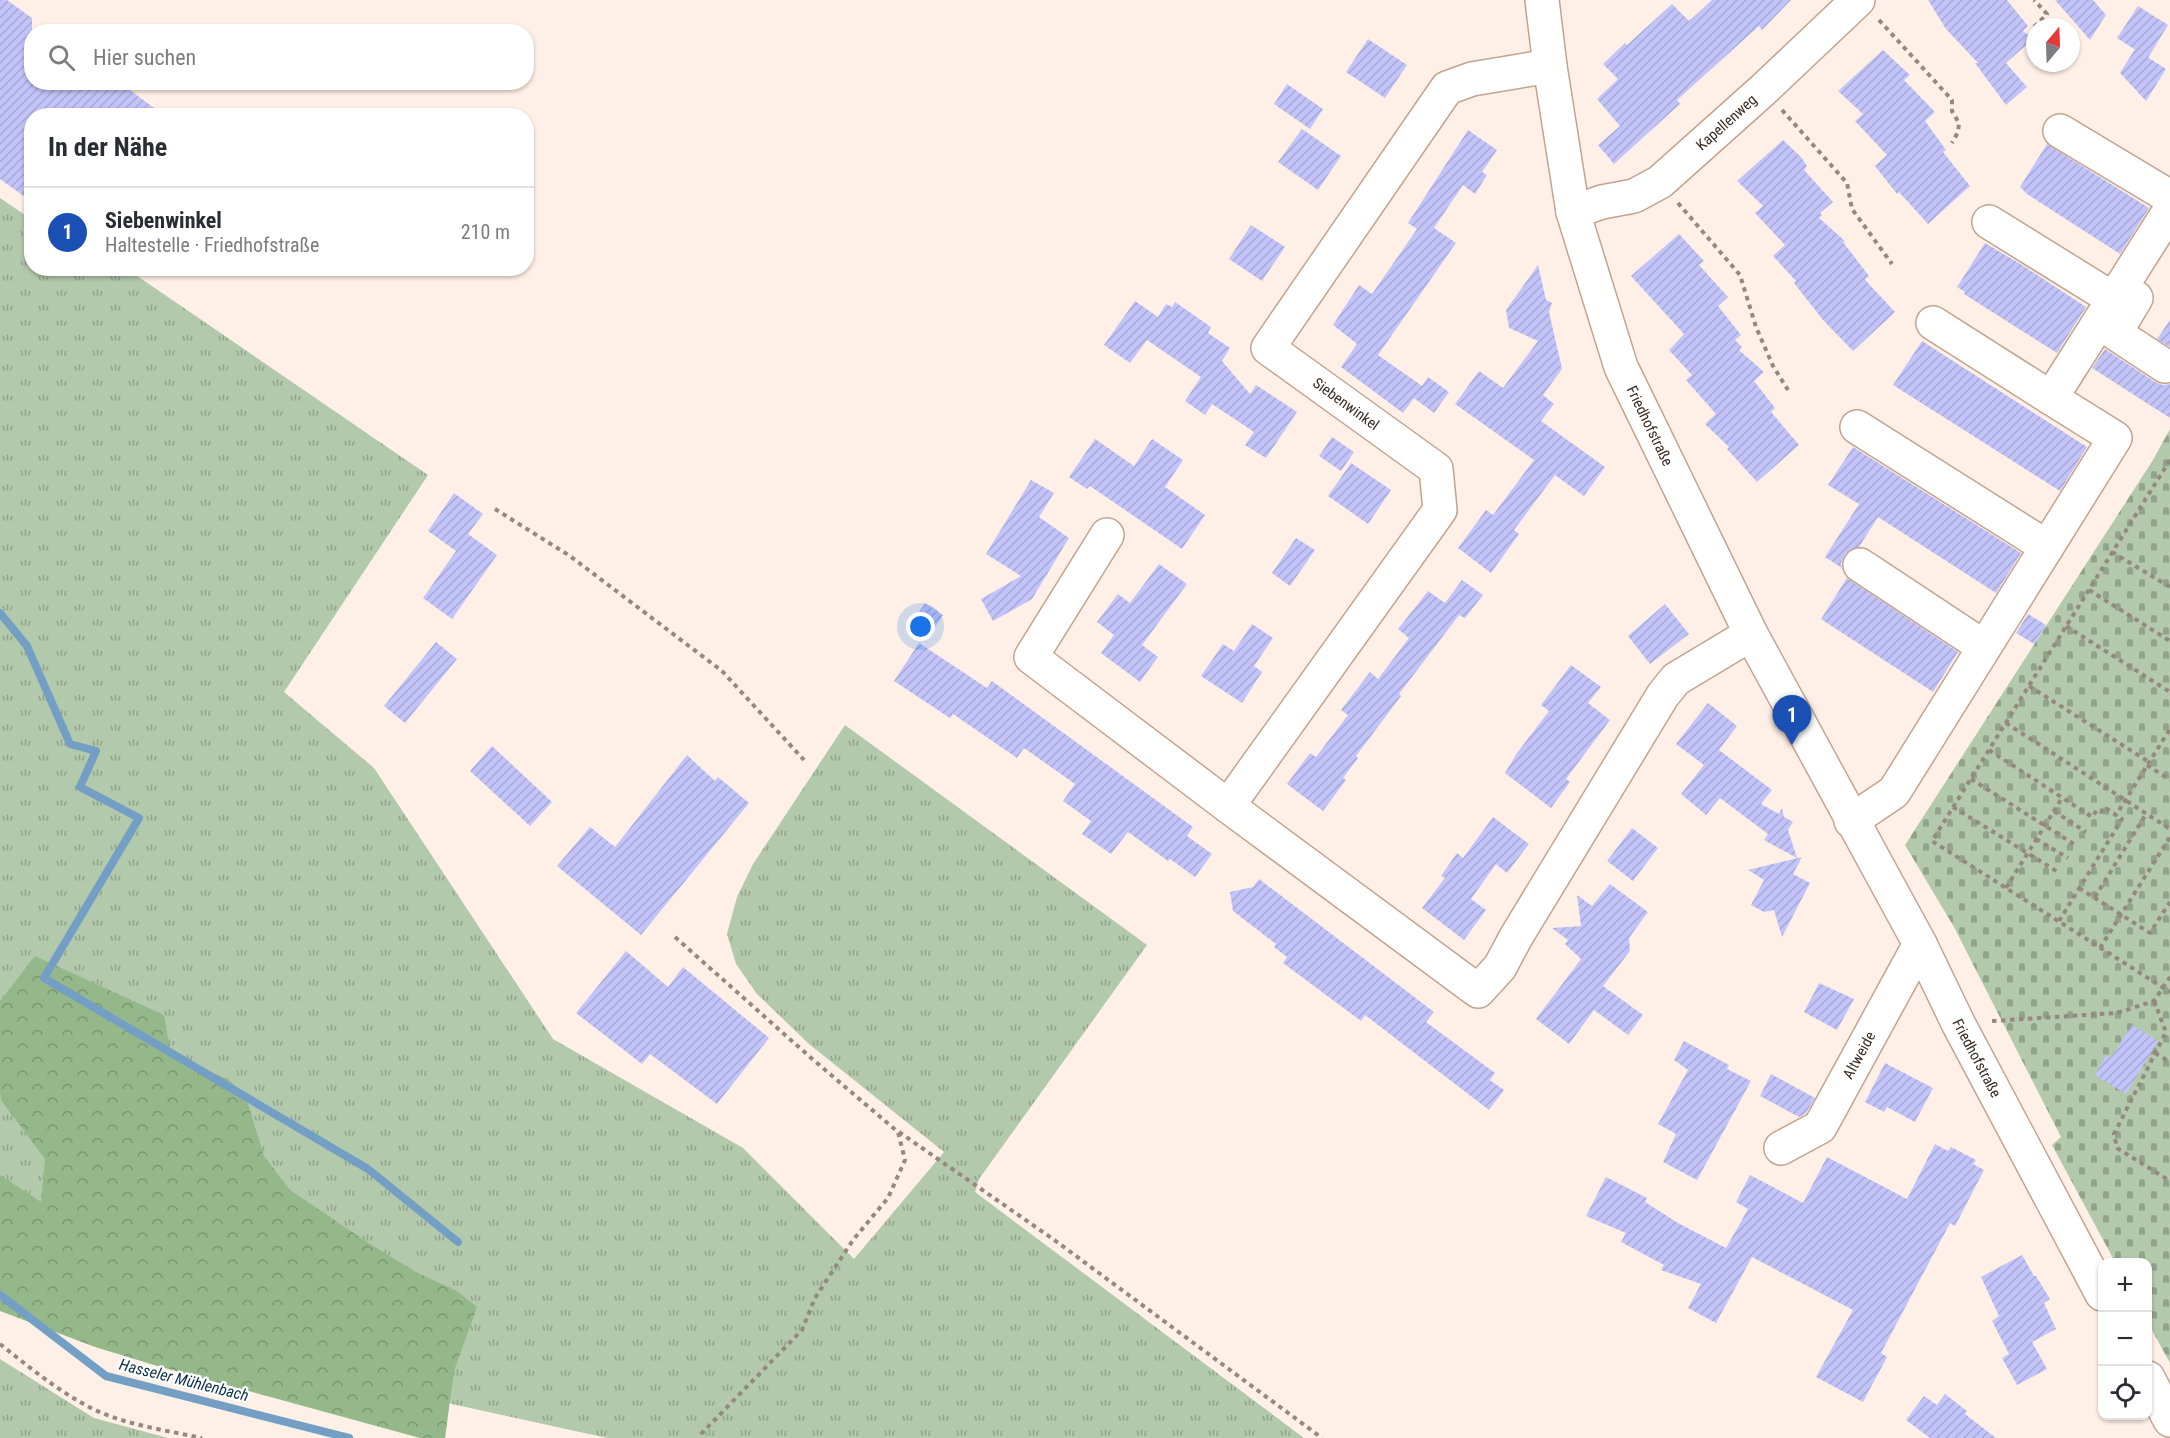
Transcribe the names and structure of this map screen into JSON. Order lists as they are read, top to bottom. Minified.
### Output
{"streets":{"street":["Kapellenweg","Siebenwinkel","Friedhofstraße","Altweide"]},"crossings":[["Kapellenweg","Friedhofstraße"],["Siebenwinkel","Friedhofstraße"],["Friedhofstraße","Altweide"]],"water":["Hasseler Mühlenbach"],"north":"top","page":{"search":"Hier suchen","heading":"In der Nähe","list":[{"mark":"1","name":"Siebenwinkel","note":"Haltestelle · Friedhofstraße","value":"210 m"}],"pins":"1","map_buttons":["+","−"]}}
